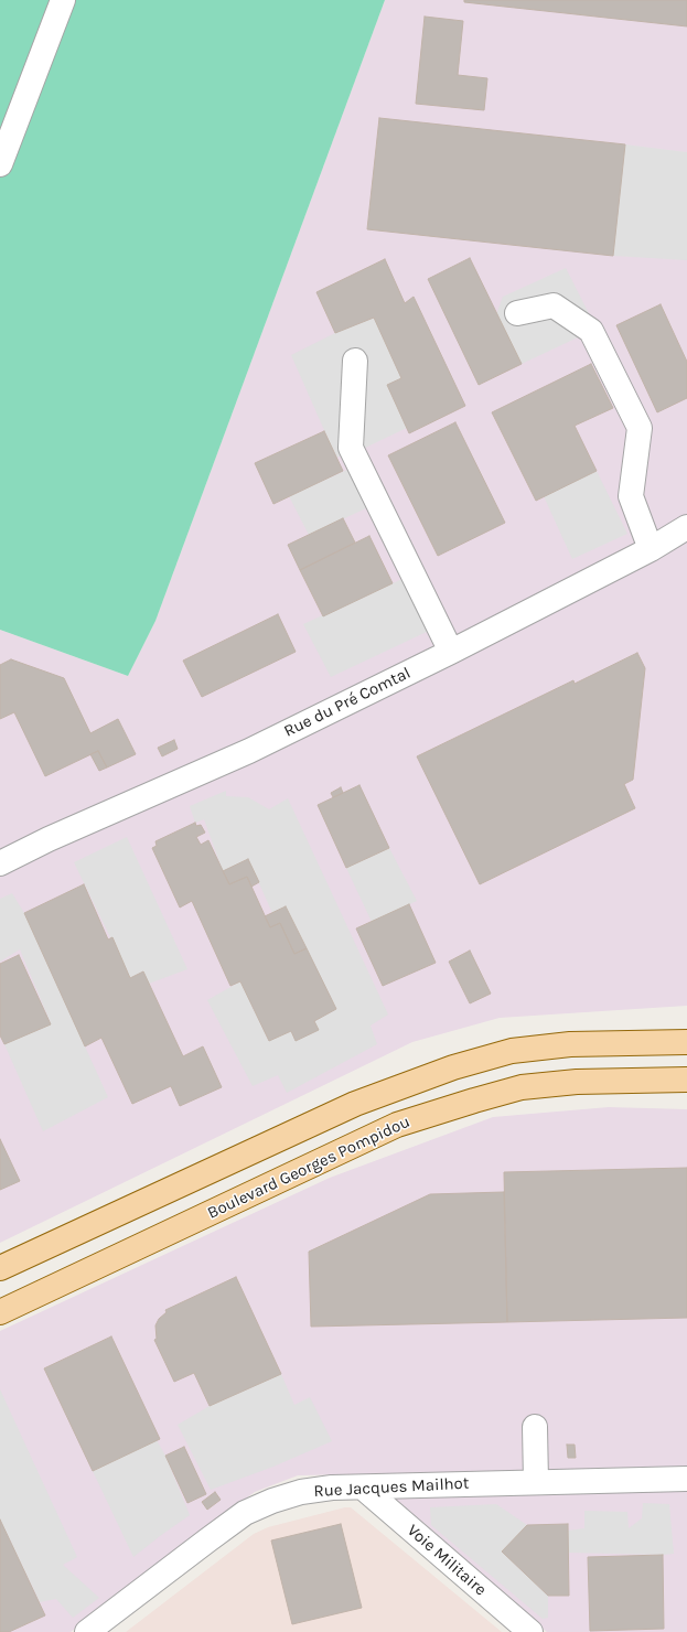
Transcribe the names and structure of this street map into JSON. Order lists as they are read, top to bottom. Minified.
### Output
{"streets":{"main road":["Boulevard Georges Pompidou"],"street":["Rue du Pré Comtal","Rue Jacques Mailhot","Voie Militaire"]},"crossings":[["Rue Jacques Mailhot","Voie Militaire"]]}
